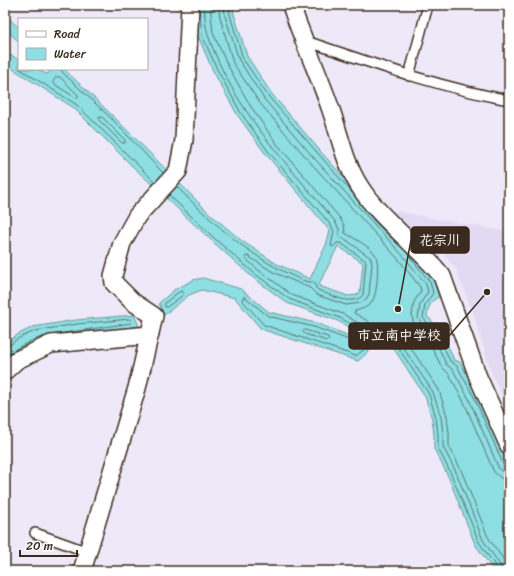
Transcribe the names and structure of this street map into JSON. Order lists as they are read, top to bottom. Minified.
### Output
{"places":["市立南中学校","花宗川"],"legend":["Road","Water"],"scale_bar":"20 m"}
